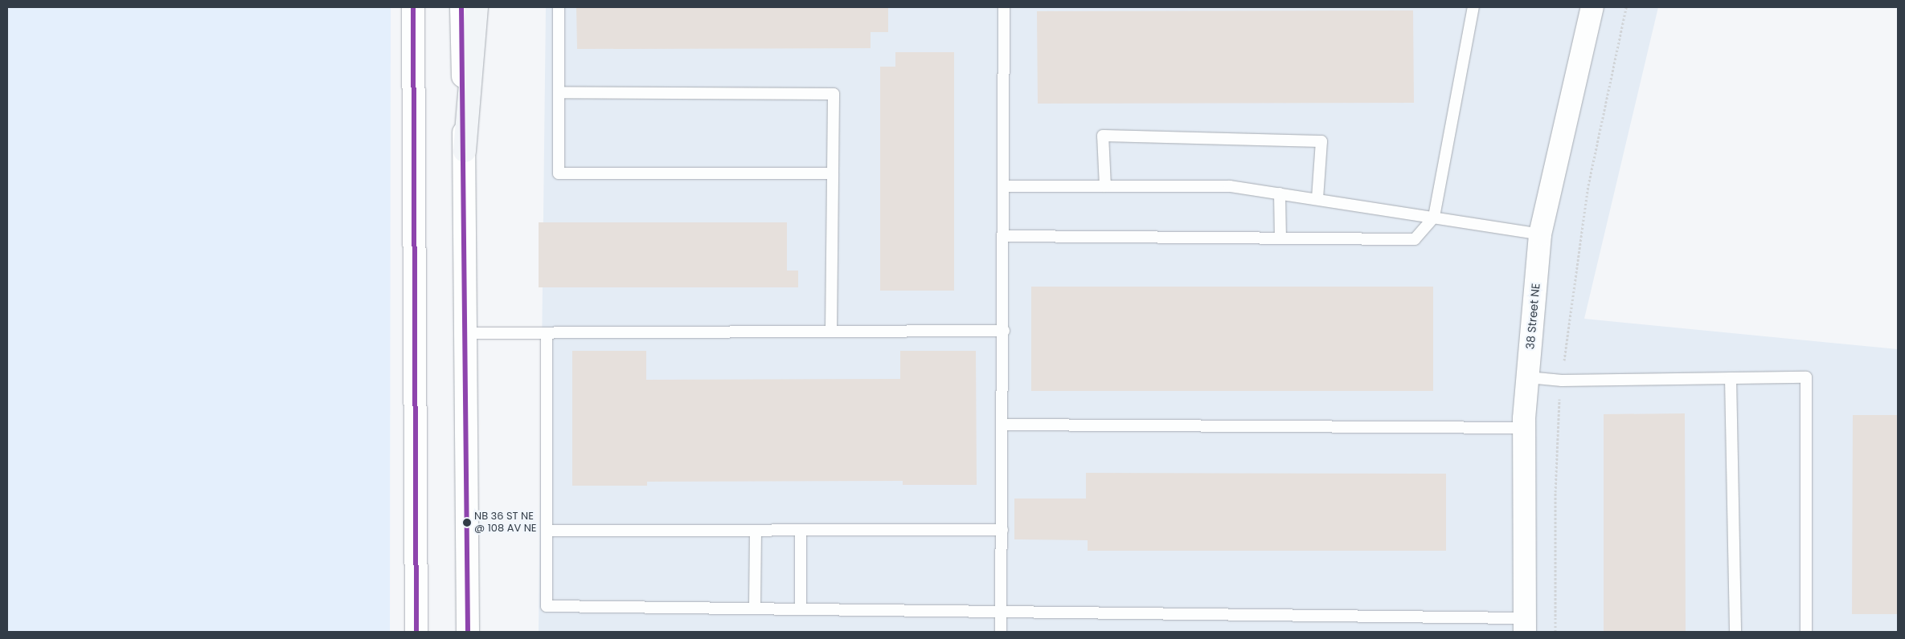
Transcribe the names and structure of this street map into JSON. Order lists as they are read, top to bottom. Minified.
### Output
{"streets":{"street":["38 Street NE"]},"places":["NB 36 ST NE @ 108 AV NE"]}
